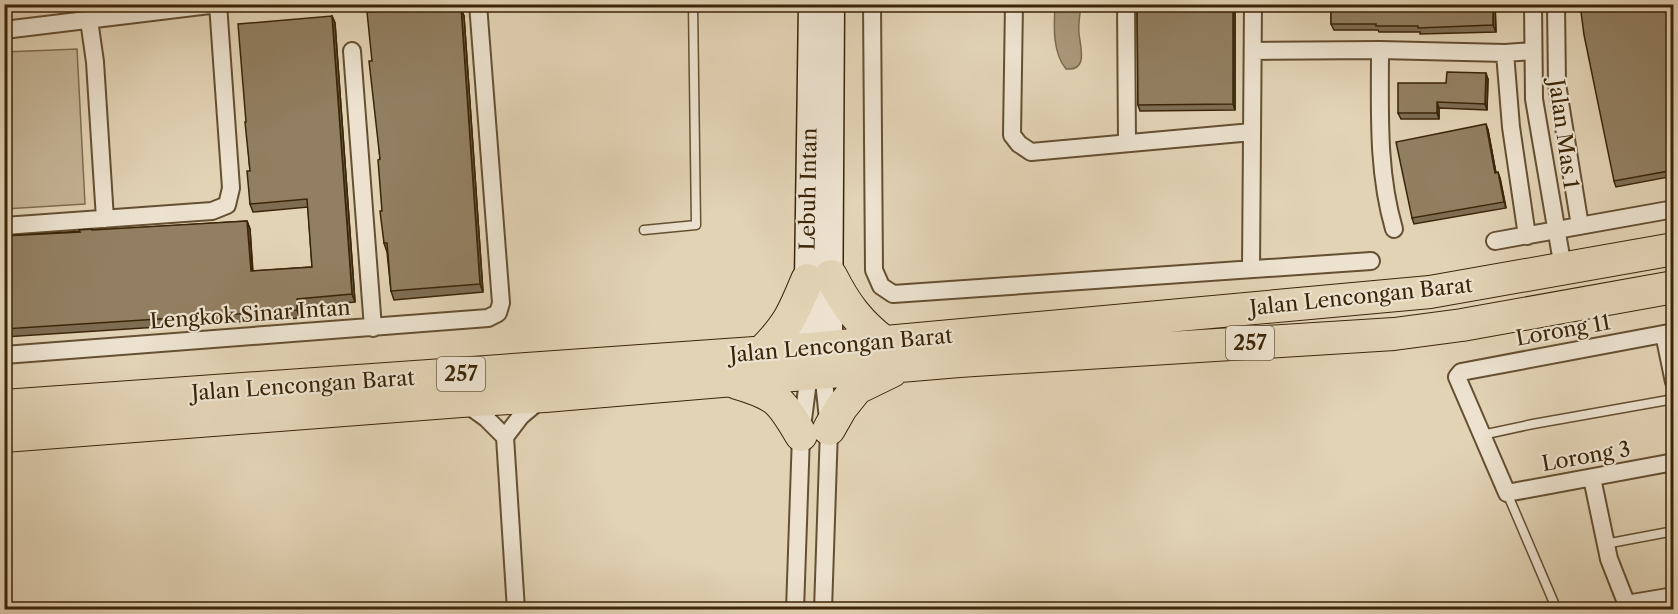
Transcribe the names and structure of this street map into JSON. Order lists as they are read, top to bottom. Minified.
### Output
{"streets":{"highway":["Jalan Lencongan Barat","257"],"main road":["Lebuh Intan"],"street":["Jalan Mas 1","Lengkok Sinar Intan","Lorong 11","Lorong 3"]},"crossings":[["Jalan Mas 1","Jalan Lencongan Barat"],["Lebuh Intan","Jalan Lencongan Barat"]]}
